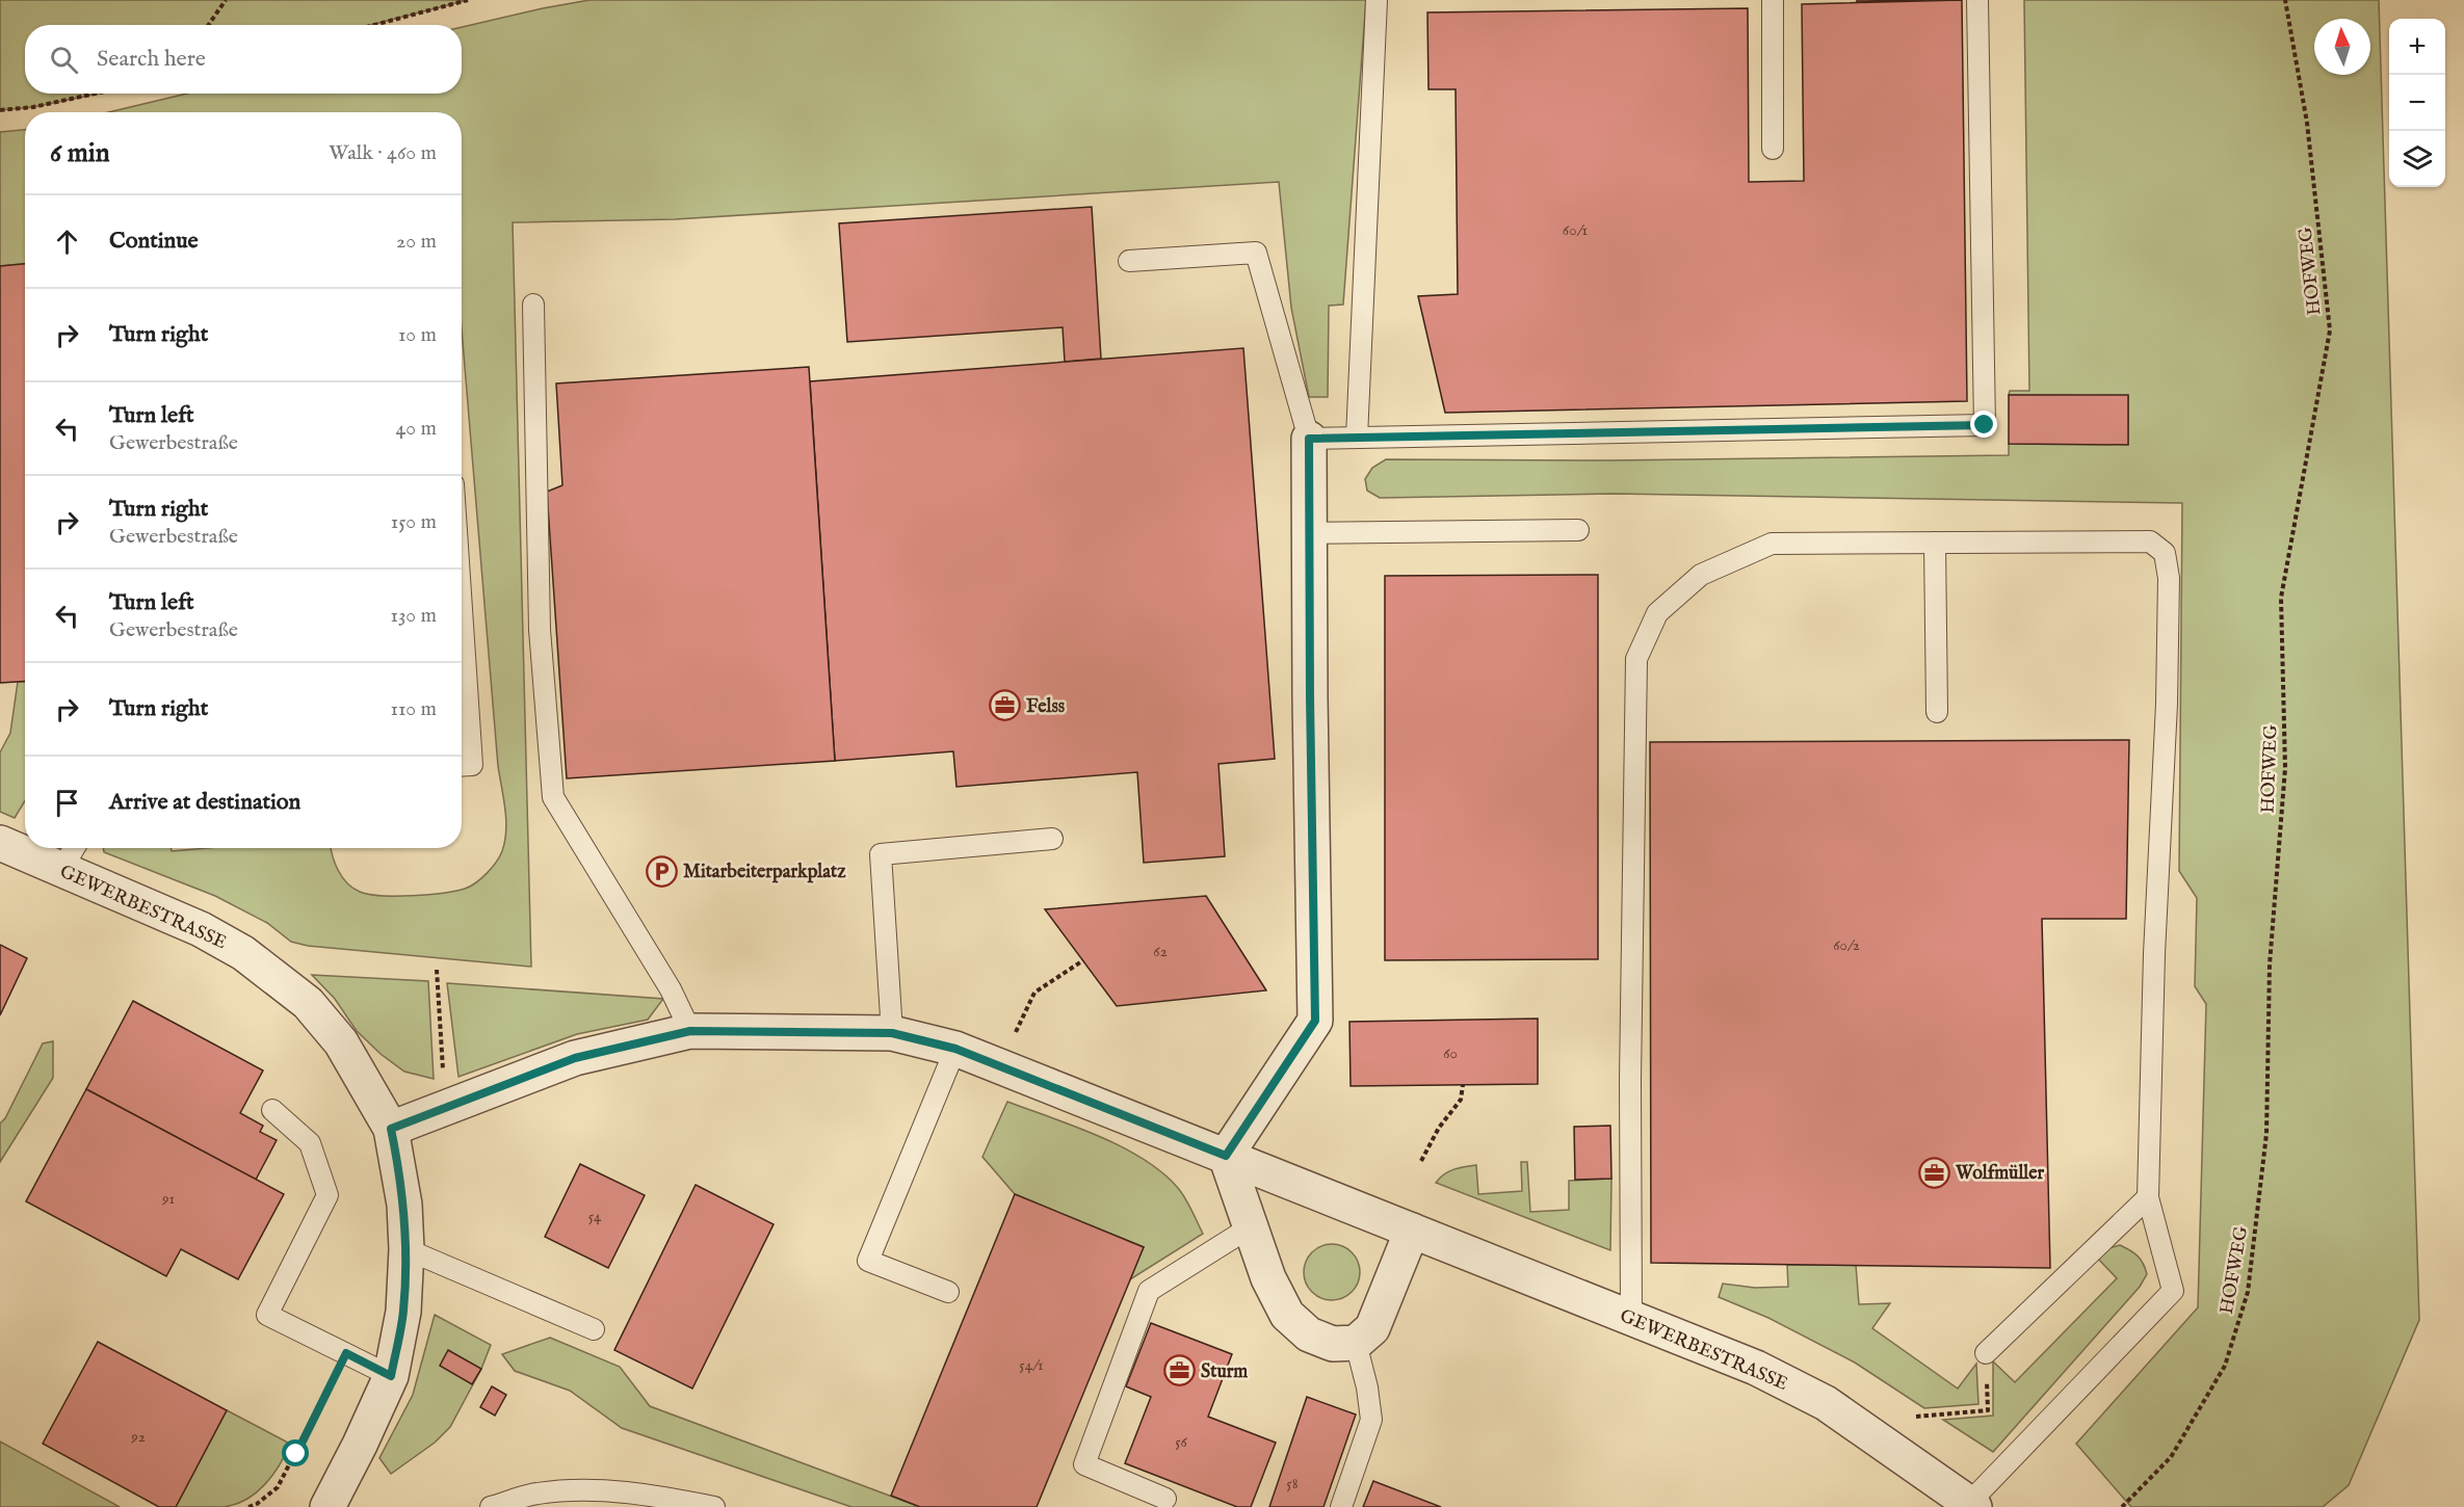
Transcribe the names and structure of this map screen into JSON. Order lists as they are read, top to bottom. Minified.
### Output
{"streets":{"street":["GEWERBESTRASSE"],"path":["HOFWEG"]},"places":{"office":["Felss","Wolfmüller","Sturm"],"parking":["Mitarbeiterparkplatz"]},"house_numbers":["60/1","60/2","62","60","91","54","54/1","92","56","58"],"north":"top","page":{"map_buttons":["+","−"],"search":"Search here","heading":["6 min","Walk · 460 m"],"list":[["Continue","20 m"],["Turn right","10 m"],["Turn left","Gewerbestraße","40 m"],["Turn right","Gewerbestraße","150 m"],["Turn left","Gewerbestraße","130 m"],["Turn right","110 m"],"Arrive at destination"]}}
